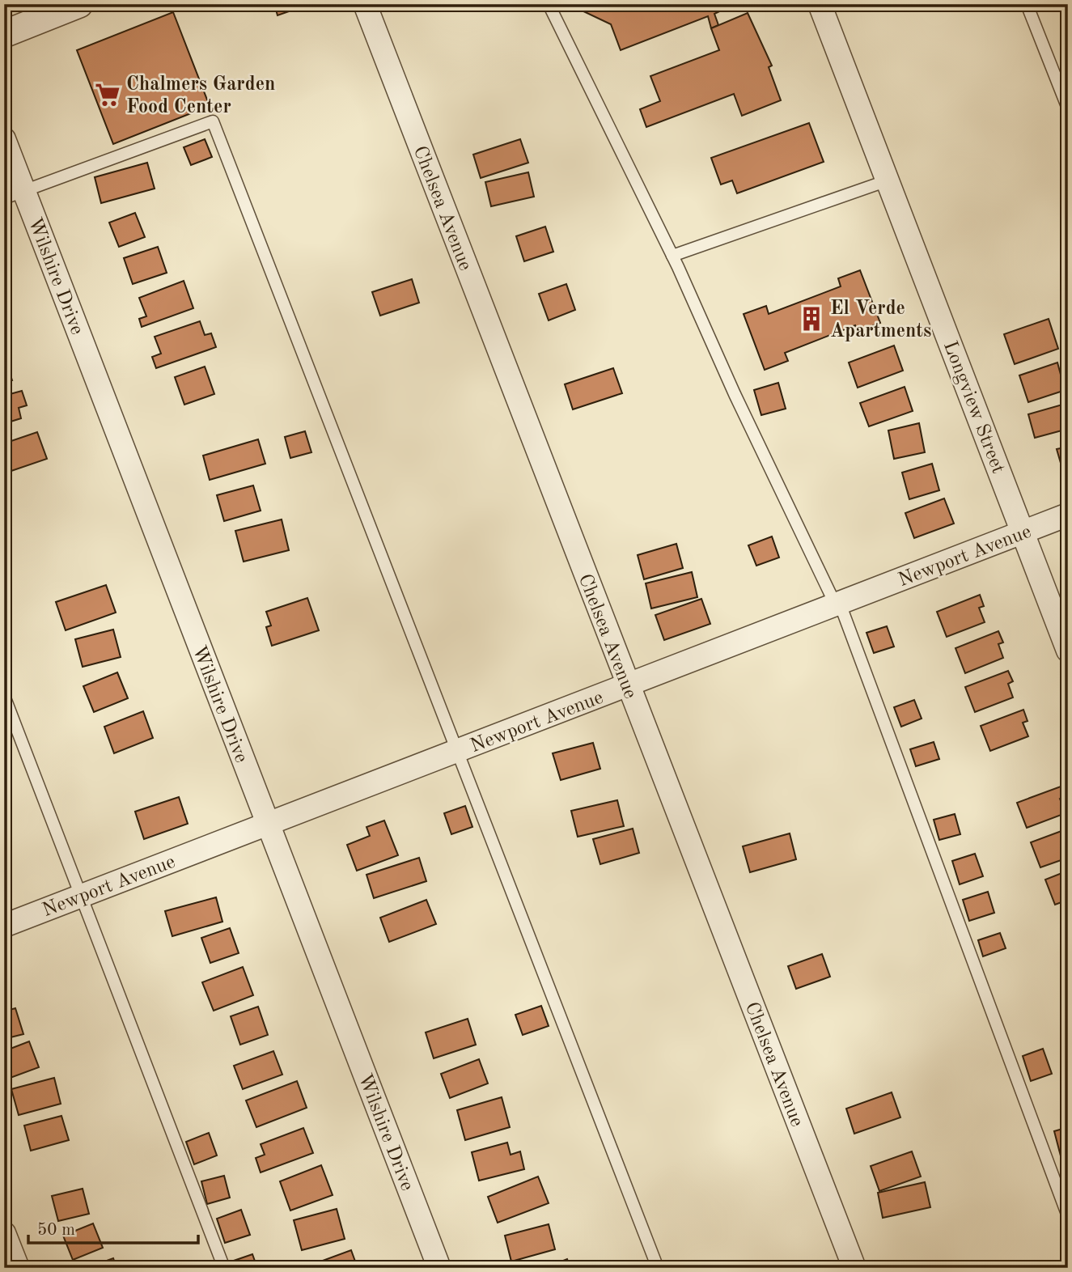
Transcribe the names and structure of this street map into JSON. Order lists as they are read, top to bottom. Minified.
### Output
{"streets":{"street":["Chelsea Avenue","Wilshire Drive","Longview Street","Newport Avenue"]},"crossings":[["Chelsea Avenue","Newport Avenue"],["Wilshire Drive","Newport Avenue"],["Longview Street","Newport Avenue"]],"places":{"supermarket":["Chalmers Garden Food Center"],"building":["El Verde Apartments"]},"scale_bar":"50 m"}
